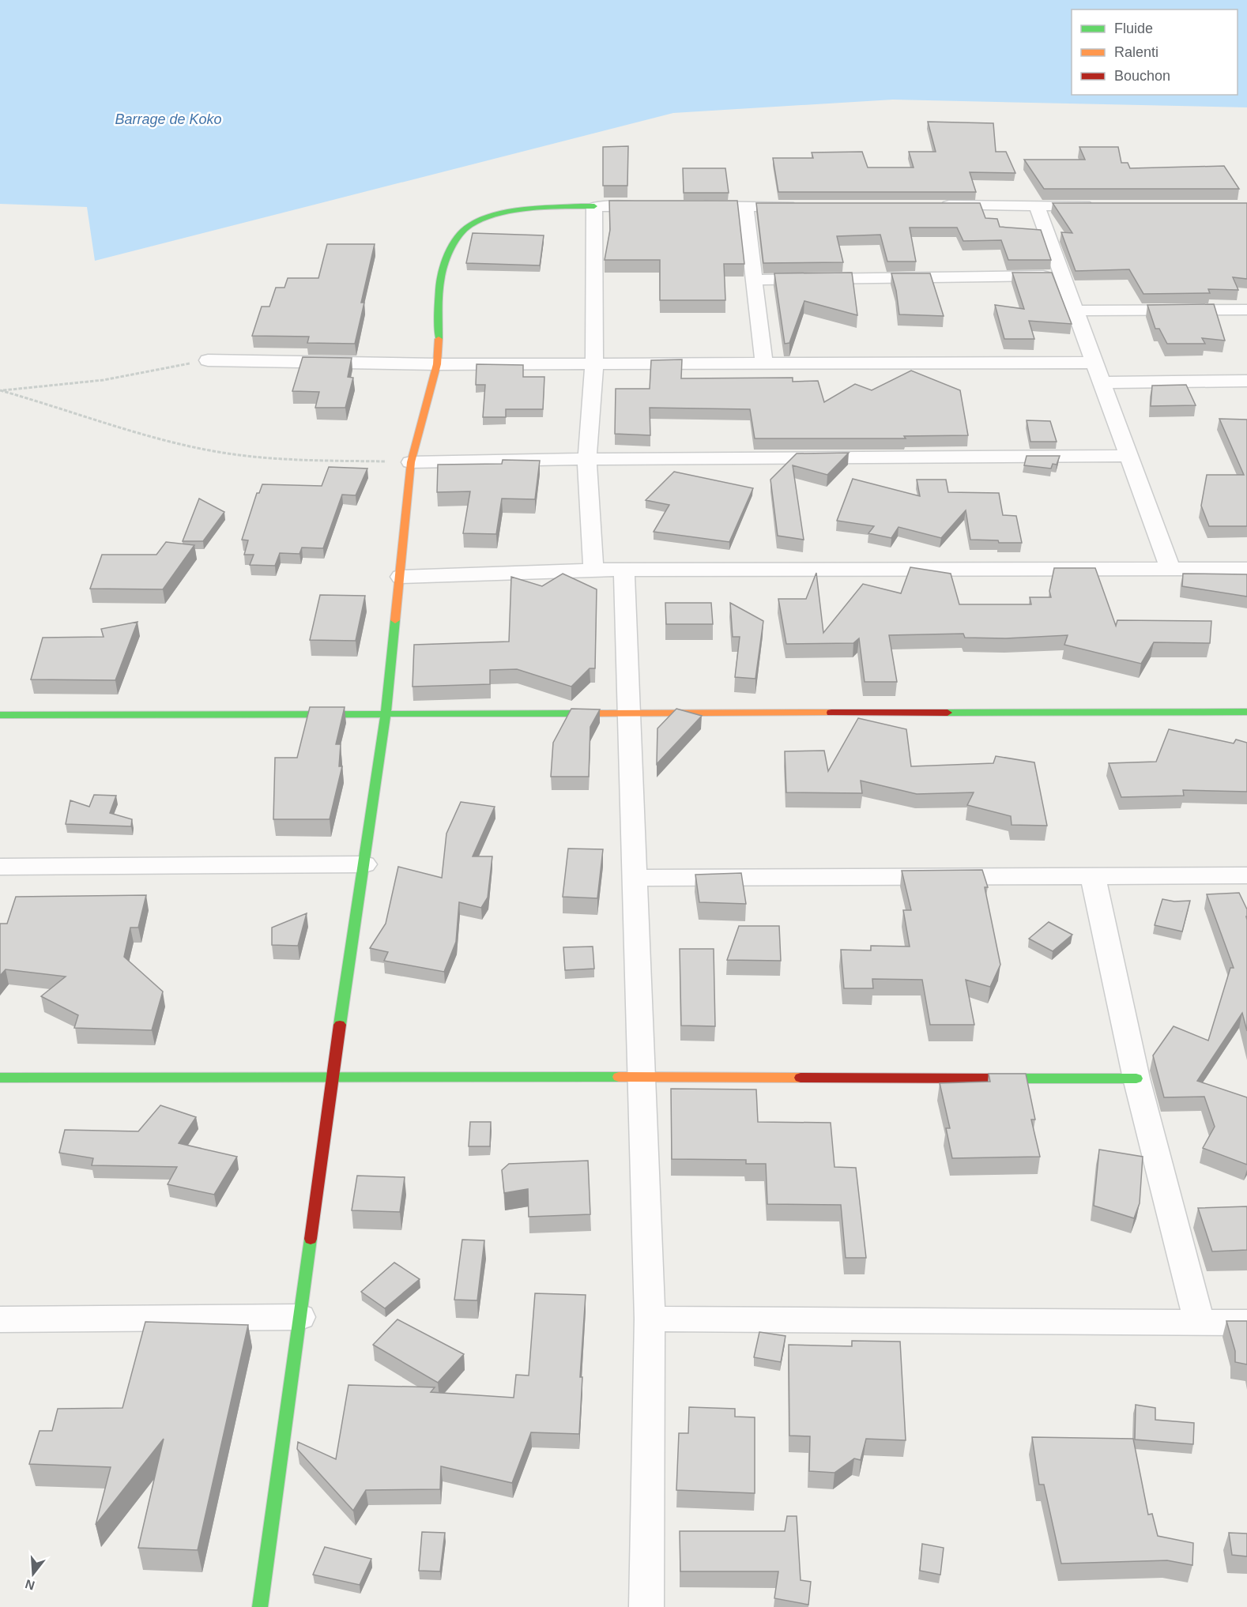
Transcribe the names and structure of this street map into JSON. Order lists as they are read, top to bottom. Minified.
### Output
{"water":["Barrage de Koko"],"legend":["Fluide","Ralenti","Bouchon"],"north":"bottom"}
